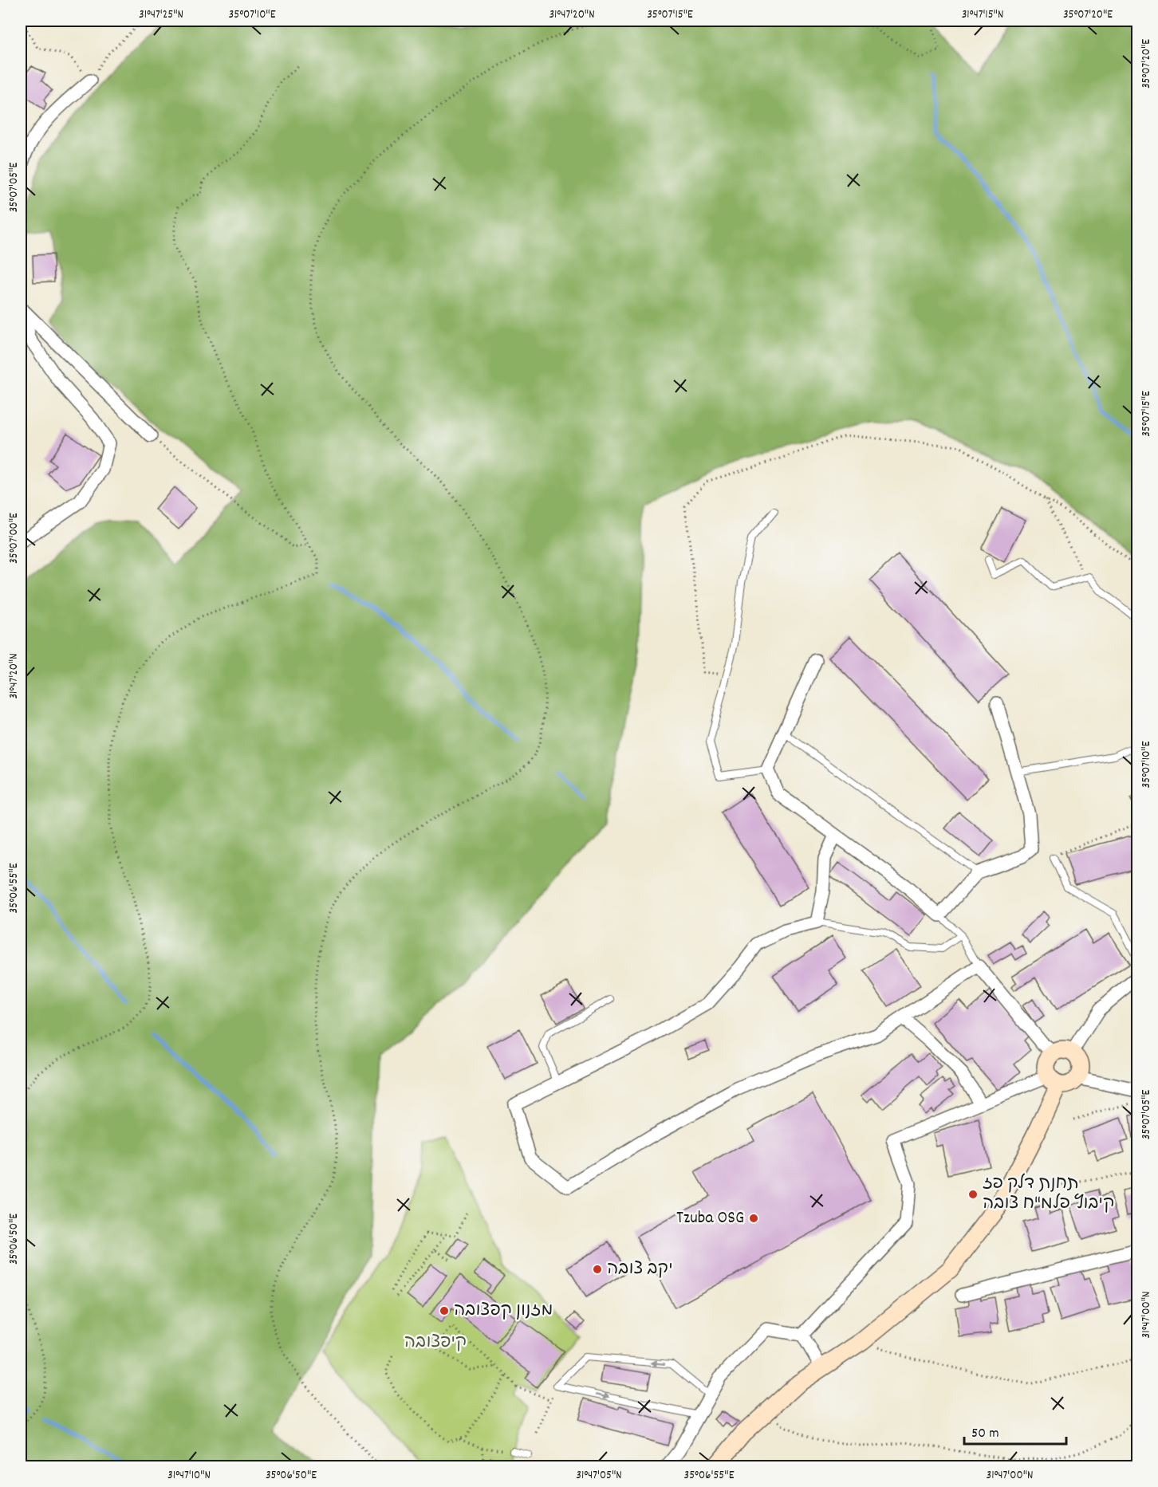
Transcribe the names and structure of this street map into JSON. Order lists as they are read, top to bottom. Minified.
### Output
{"parks":["קיפצובה"],"places":["תחנת דלק פז קיבוץ פלמ\"ח צובה","Tzuba OSG","יקב צובה","מזנון קפצובה"],"scale_bar":"50 m","coordinates":["31°47'25\"N","35°07'10\"E","31°47'20\"N","35°07'15\"E","31°47'15\"N","35°07'20\"E","35°07'05\"E","35°07'00\"E","35°06'55\"E","35°06'50\"E","31°47'00\"N","31°47'10\"N","31°47'05\"N"]}
